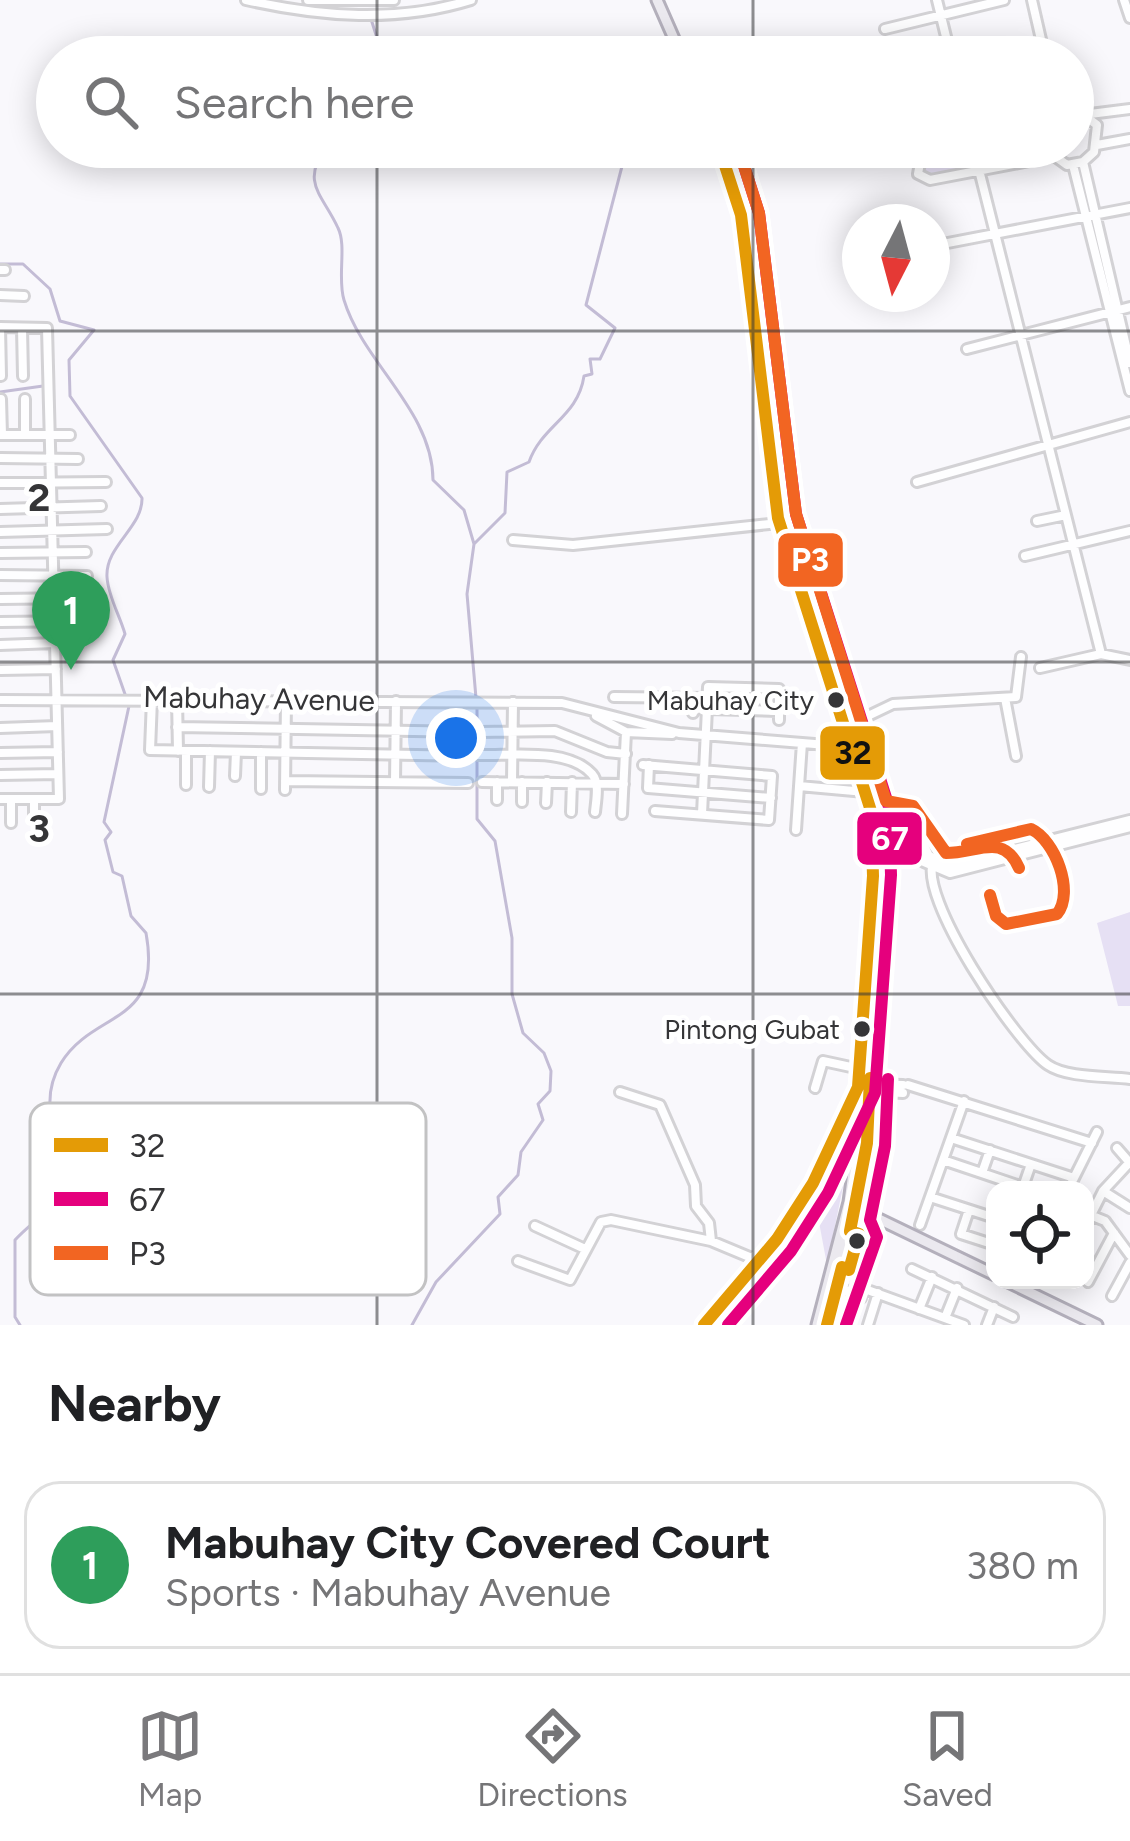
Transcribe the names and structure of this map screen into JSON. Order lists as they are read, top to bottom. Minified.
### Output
{"streets":{"street":["Mabuhay Avenue"]},"places":["Mabuhay City","Pintong Gubat"],"lines":["transit line 32","transit line 67","transit line P3"],"legend":["32","67","P3"],"north":"bottom","page":{"search":"Search here","pins":"1","heading":"Nearby","list":[{"mark":"1","name":"Mabuhay City Covered Court","note":"Sports · Mabuhay Avenue","value":"380 m"}],"nav":["Map","Directions","Saved"]},"grid":{"rows":["2","3"]}}
